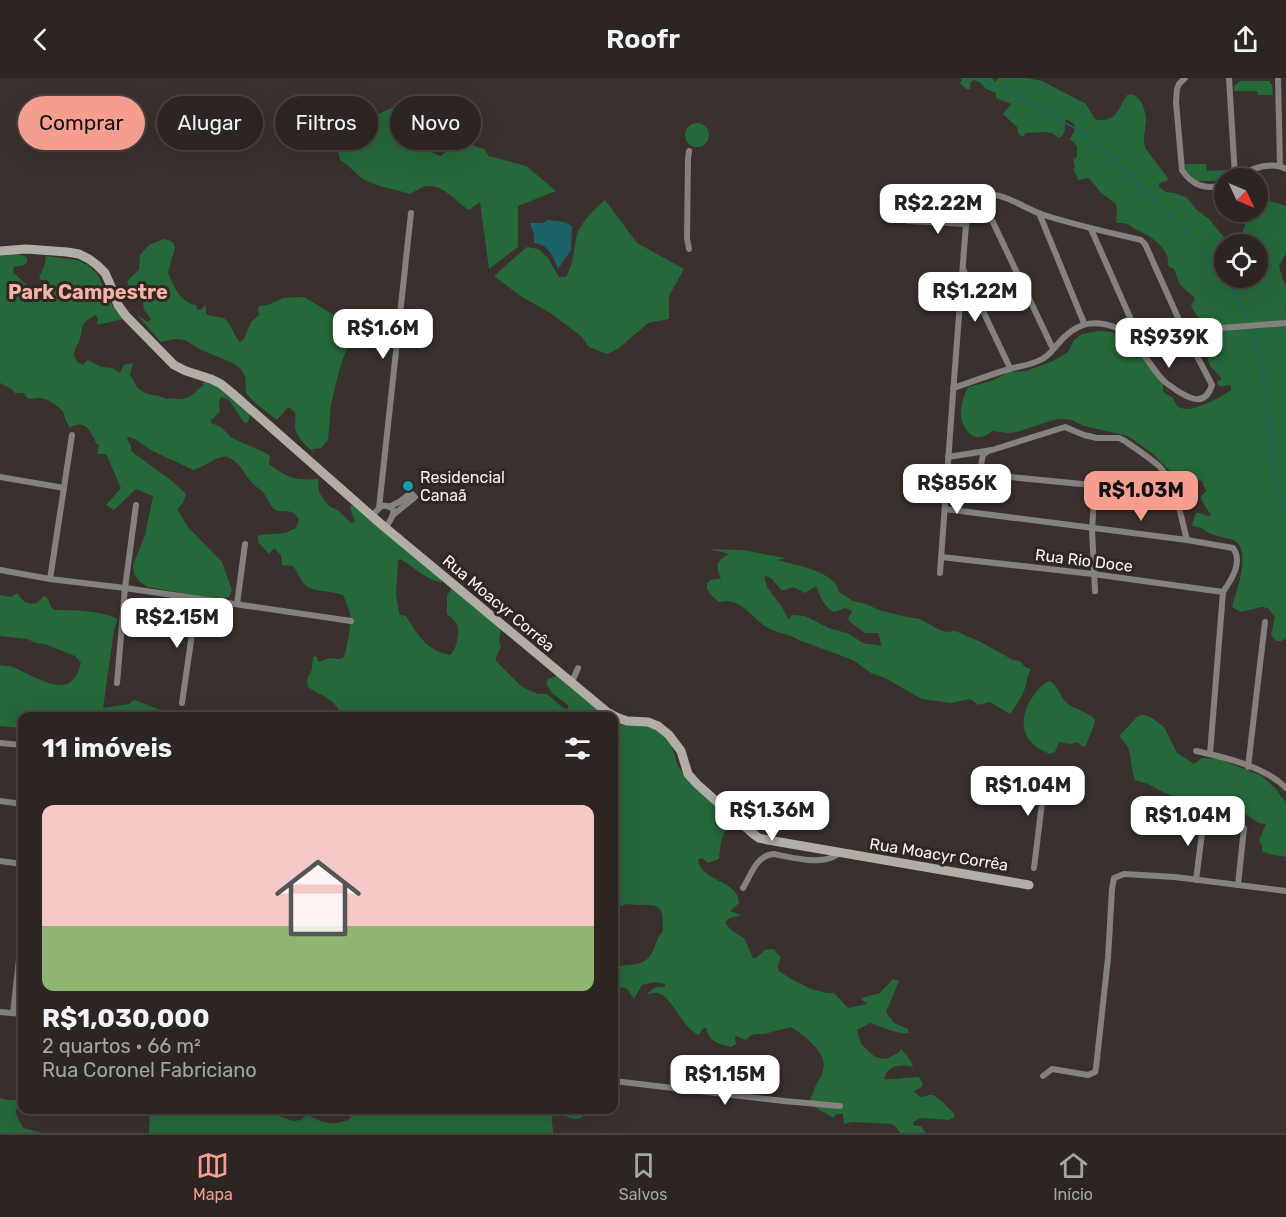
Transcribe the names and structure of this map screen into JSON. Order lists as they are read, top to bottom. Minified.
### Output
{"streets":{"street":["Rua Rio Doce","Rua Moacyr Corrêa"]},"districts":["Park Campestre"],"places":["Residencial Canaã"],"north":"bottom right","page":{"header":"Roofr","chip":["Comprar","Alugar","Filtros","Novo"],"price":["R$2.22M","R$1.22M","R$1.6M","R$939K","R$856K","R$1.03M","R$2.15M","R$1.04M","R$1.36M","R$1.04M","R$1.15M"],"heading":"11 imóveis","list":[{"name":"R$1,030,000","note":"2 quartos · 66 m² · Rua Coronel Fabriciano"}],"tabs":["Mapa","Salvos","Início"]}}
